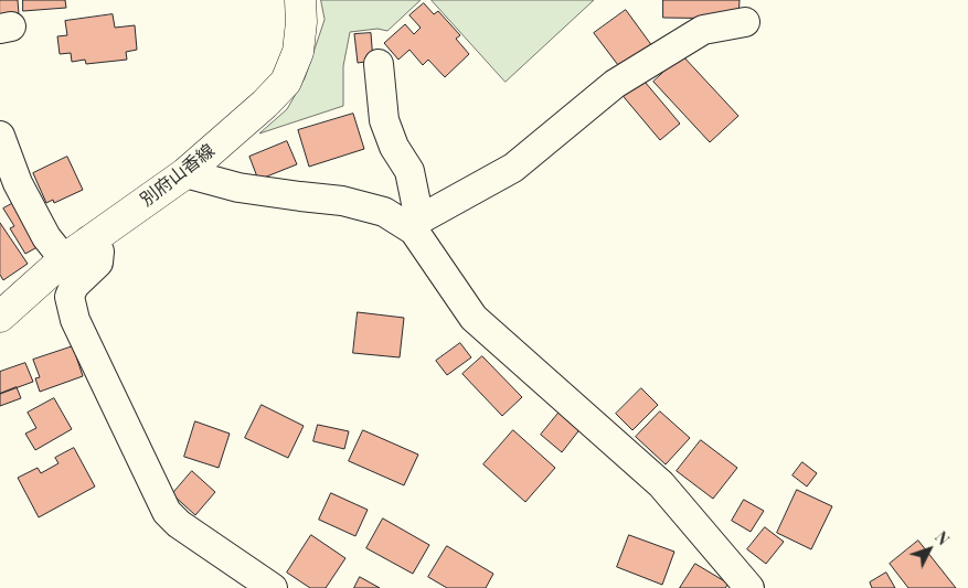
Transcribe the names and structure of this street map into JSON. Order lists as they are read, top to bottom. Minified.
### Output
{"streets":{"main road":["別府山香線"]},"north":"top right"}
